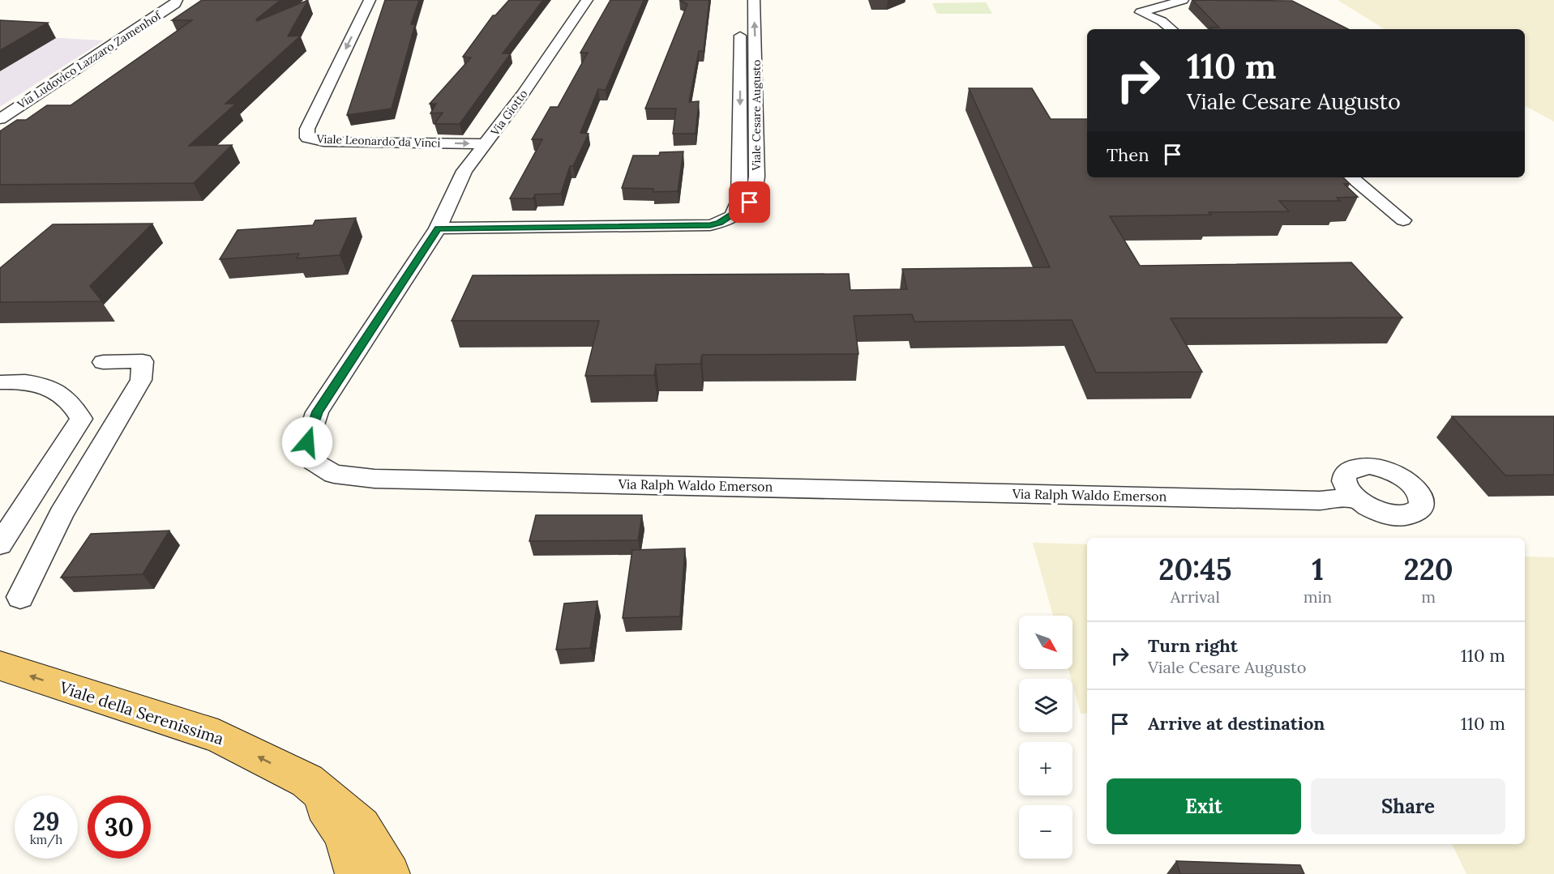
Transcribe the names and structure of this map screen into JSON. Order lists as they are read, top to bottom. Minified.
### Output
{"streets":{"main road":["Viale della Serenissima"],"street":["Via Ludovico Lazzaro Zamenhof","Via Giotto","Viale Cesare Augusto","Viale Leonardo da Vinci","Via Ralph Waldo Emerson"]},"crossings":[["Via Giotto","Viale Cesare Augusto"],["Via Giotto","Viale Leonardo da Vinci"],["Via Giotto","Via Ralph Waldo Emerson"],["Viale Cesare Augusto","Via Ralph Waldo Emerson"]],"one_way":["Viale della Serenissima"],"north":"bottom right","page":{"turn":["110 m","Viale Cesare Augusto"],"then":"Then","eta":["20:45","Arrival","1","min","220","m"],"map_buttons":["+","−"],"list":[{"name":"Turn right","note":"Viale Cesare Augusto","value":"110 m"},{"name":"Arrive at destination","value":"110 m"}],"buttons":["Exit","Share"],"speed":"29 km/h","limit":"30"}}
